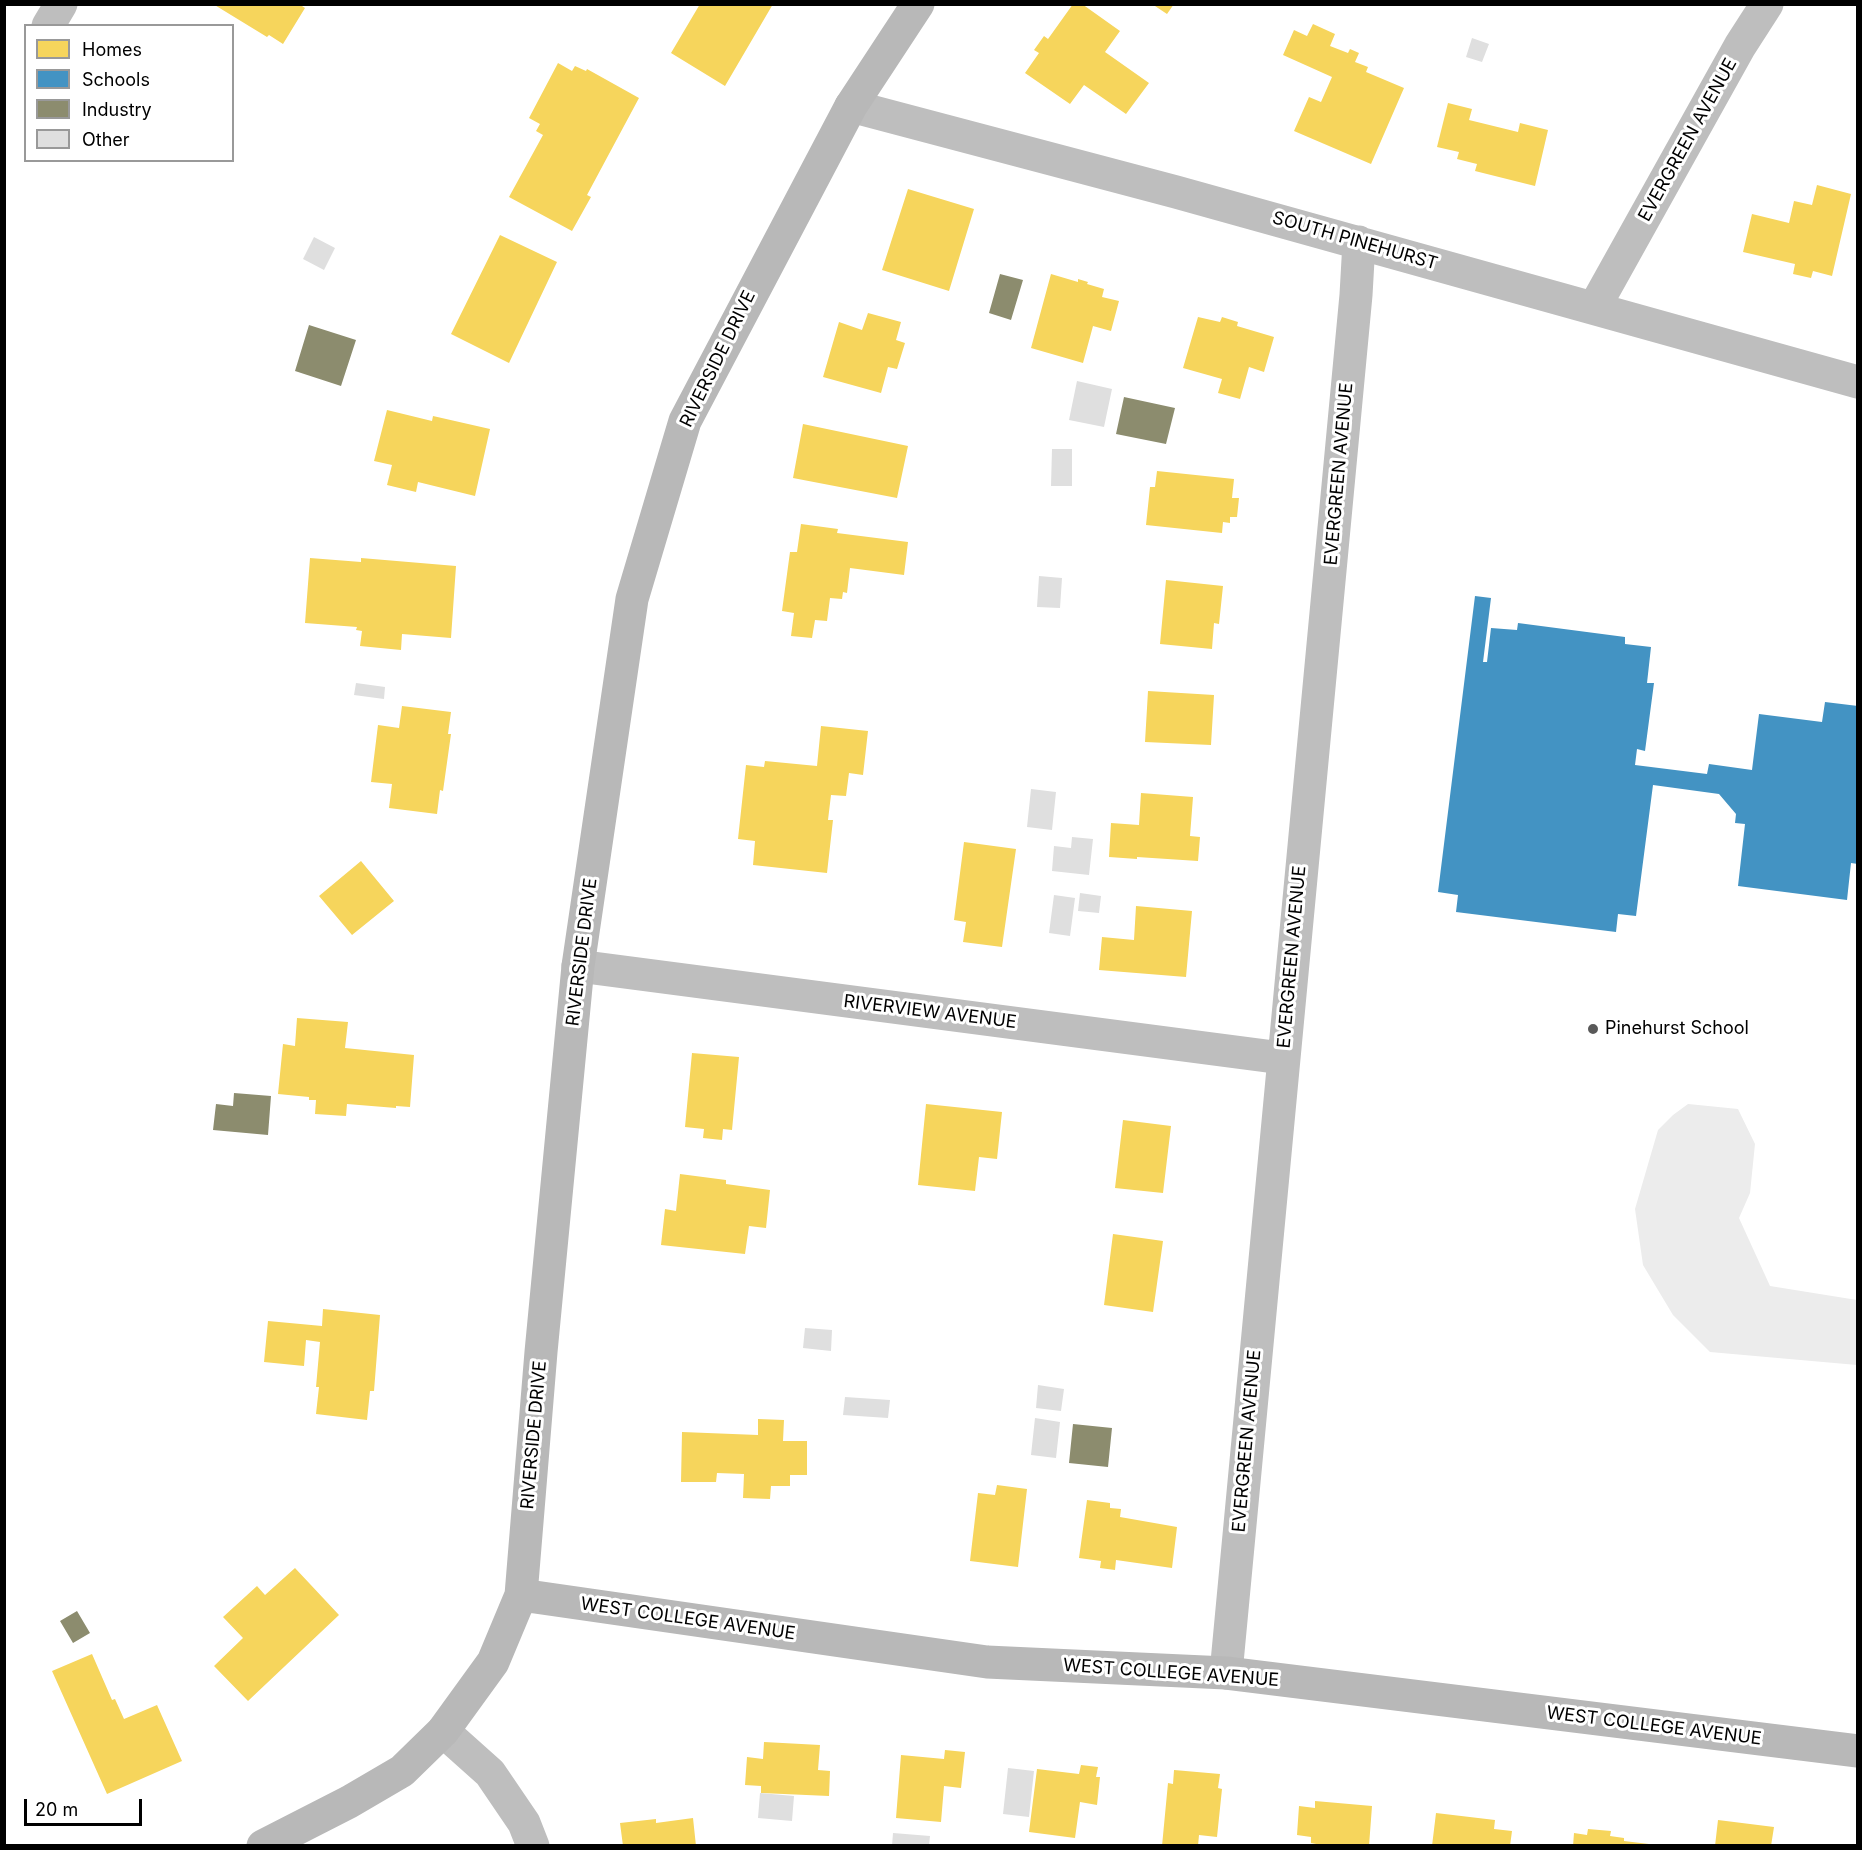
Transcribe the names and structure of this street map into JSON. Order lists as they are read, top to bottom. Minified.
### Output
{"streets":{"street":["EVERGREEN AVENUE","SOUTH PINEHURST","RIVERSIDE DRIVE","RIVERVIEW AVENUE","WEST COLLEGE AVENUE"]},"crossings":[["EVERGREEN AVENUE","SOUTH PINEHURST"],["EVERGREEN AVENUE","RIVERVIEW AVENUE"],["EVERGREEN AVENUE","WEST COLLEGE AVENUE"],["SOUTH PINEHURST","RIVERSIDE DRIVE"],["RIVERSIDE DRIVE","RIVERVIEW AVENUE"],["RIVERSIDE DRIVE","WEST COLLEGE AVENUE"]],"places":["Pinehurst School"],"legend":["Homes","Schools","Industry","Other"],"scale_bar":"20 m"}
